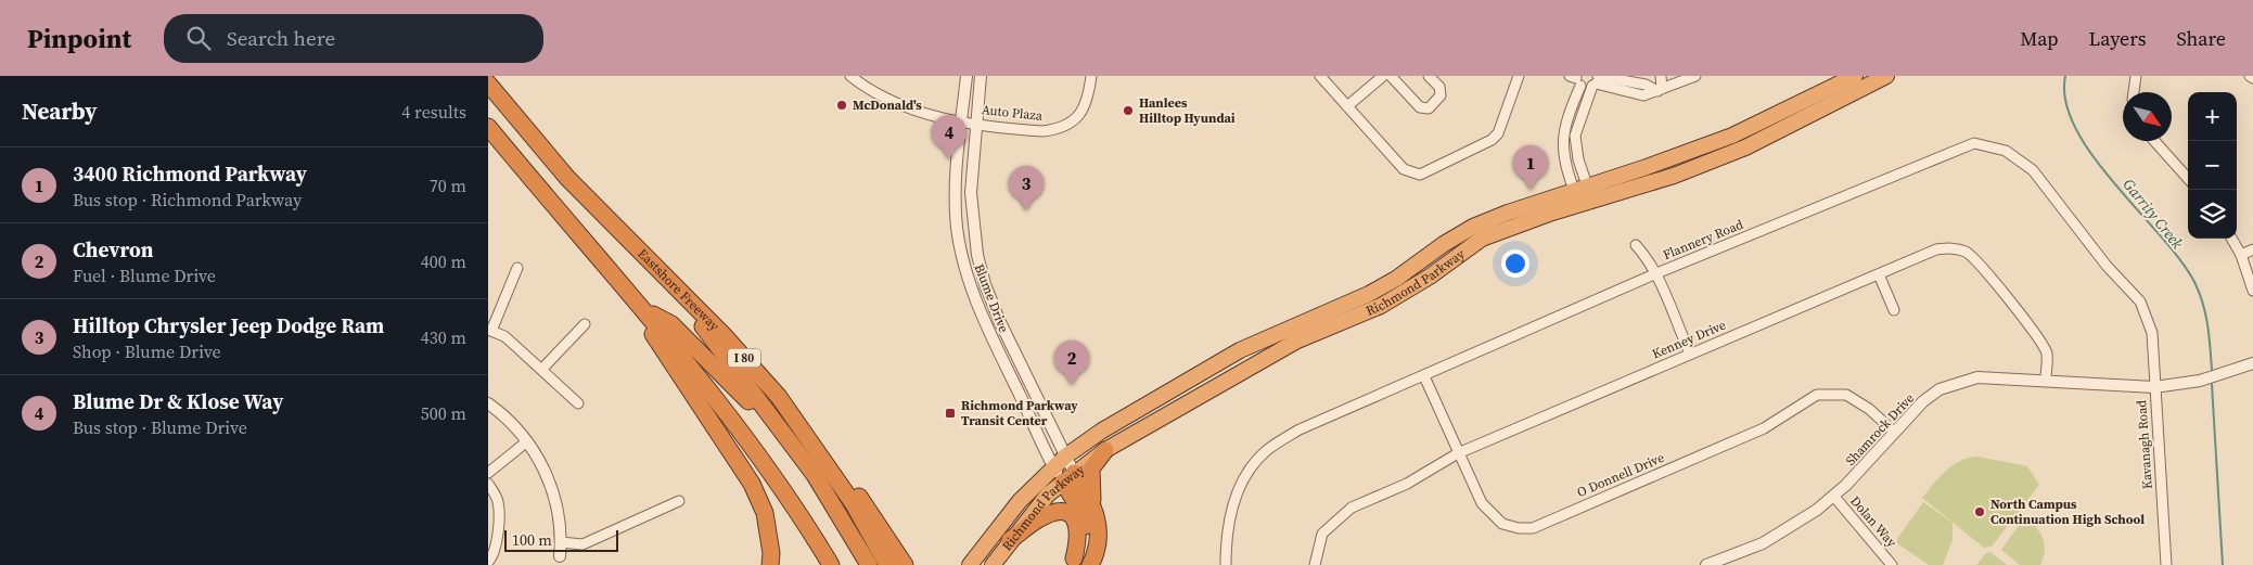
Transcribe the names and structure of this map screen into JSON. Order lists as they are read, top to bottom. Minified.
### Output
{"streets":{"highway":["Richmond Parkway","Eastshore Freeway","I 80"],"street":["Auto Plaza","Flannery Road","Blume Drive","Kenney Drive","Shamrock Drive","Kavanagh Road","O Donnell Drive","Dolan Way"]},"crossings":[["Auto Plaza","Blume Drive"],["Flannery Road","Shamrock Drive"],["Flannery Road","Kavanagh Road"],["Flannery Road","O Donnell Drive"],["Richmond Parkway","Blume Drive"],["Kenney Drive","Shamrock Drive"],["Kenney Drive","O Donnell Drive"],["Shamrock Drive","Kavanagh Road"],["Shamrock Drive","O Donnell Drive"],["Shamrock Drive","Dolan Way"]],"water":["Garrity Creek"],"places":{"other":["McDonald's","Hanlees Hilltop Hyundai","North Campus Continuation High School"],"transit":["Richmond Parkway Transit Center"]},"scale_bar":"100 m","north":"bottom right","page":{"header":"Pinpoint","search":"Search here","nav":["Map","Layers","Share"],"heading":["Nearby","4 results"],"map_buttons":["+","−"],"pins":["4","1","3","2"],"list":[{"mark":"1","name":"3400 Richmond Parkway","note":"Bus stop · Richmond Parkway","value":"70 m"},{"mark":"2","name":"Chevron","note":"Fuel · Blume Drive","value":"400 m"},{"mark":"3","name":"Hilltop Chrysler Jeep Dodge Ram","note":"Shop · Blume Drive","value":"430 m"},{"mark":"4","name":"Blume Dr & Klose Way","note":"Bus stop · Blume Drive","value":"500 m"}],"scale":"100 m"}}
